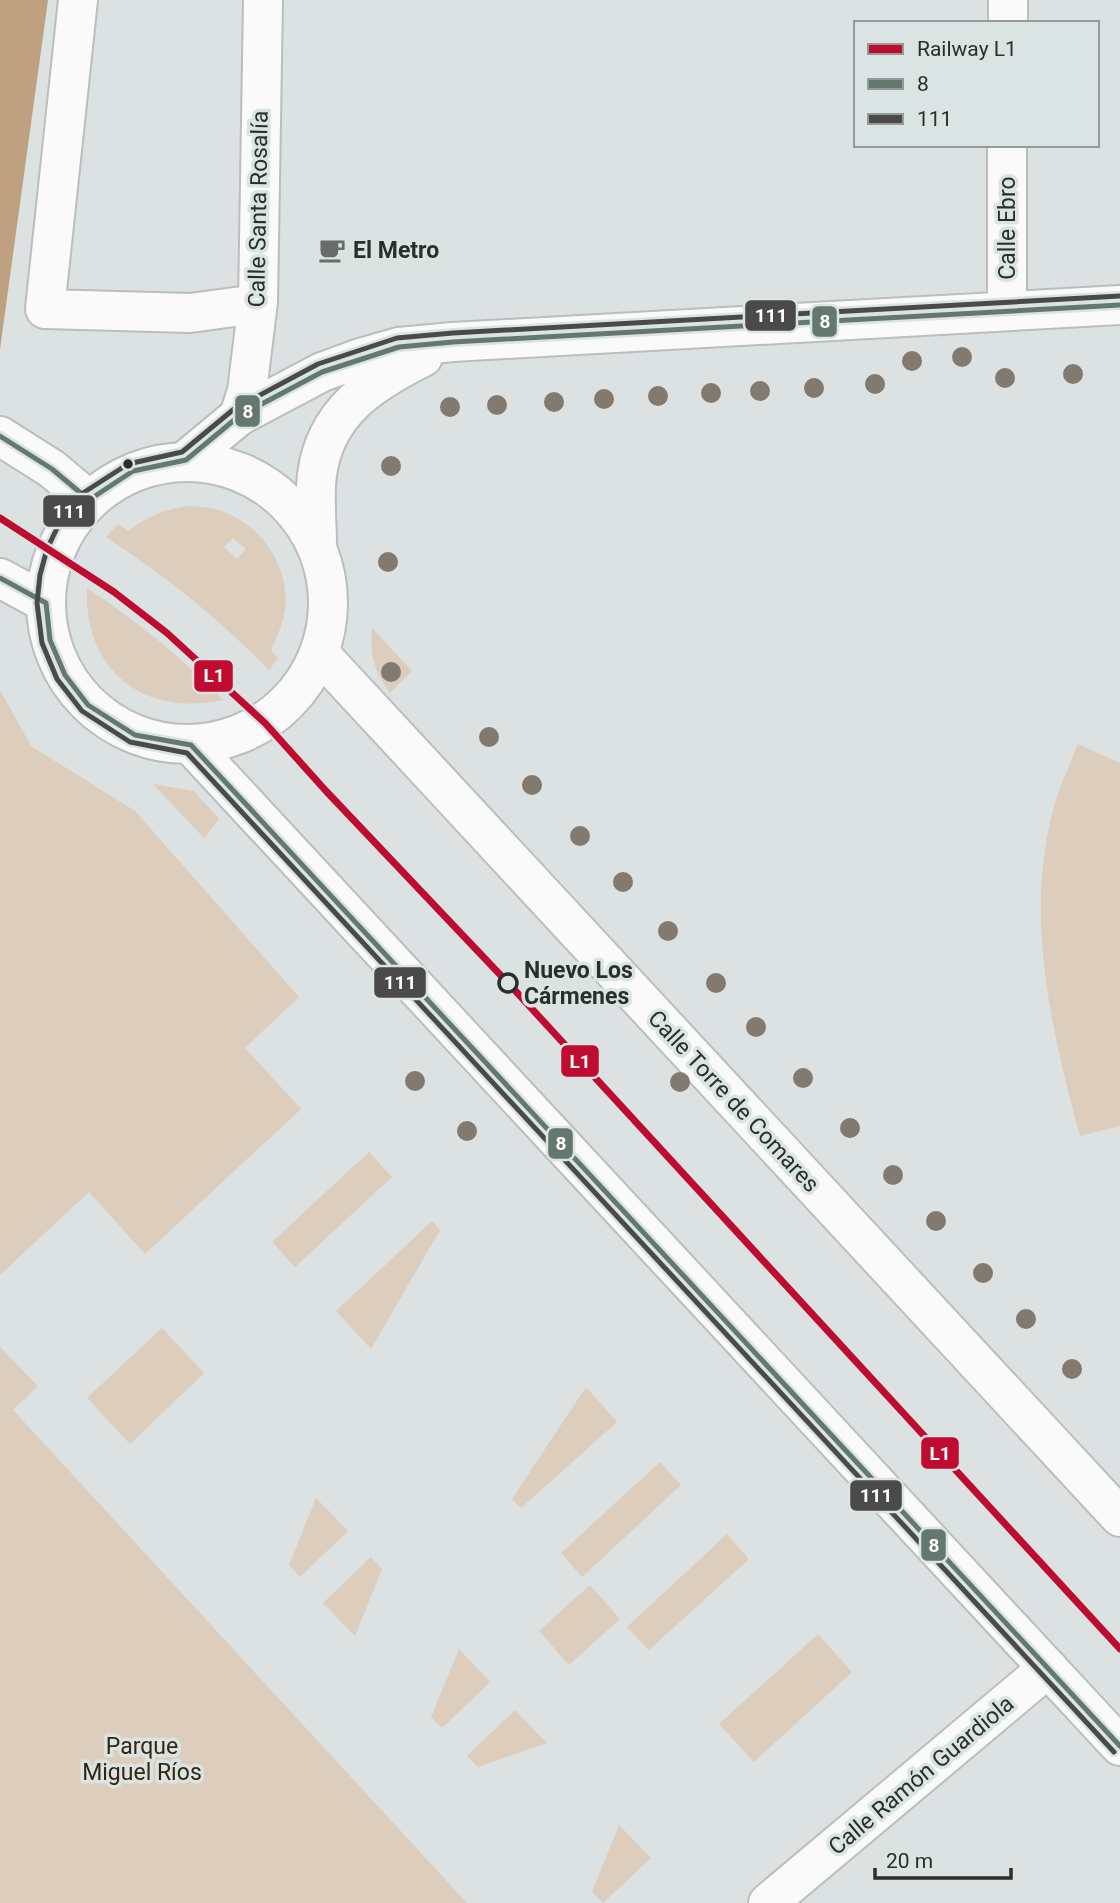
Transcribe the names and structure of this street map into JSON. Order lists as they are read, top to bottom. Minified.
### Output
{"streets":{"main road":["Calle Santa Rosalía","Calle Ebro","Calle Torre de Comares","Calle Ramón Guardiola"]},"parks":["Parque Miguel Ríos"],"places":{"cafe":["El Metro"],"other":["Nuevo Los Cármenes"]},"lines":["transit line 111","transit line 8","rail line L1"],"legend":["Railway L1","8","111"],"scale_bar":"20 m"}
